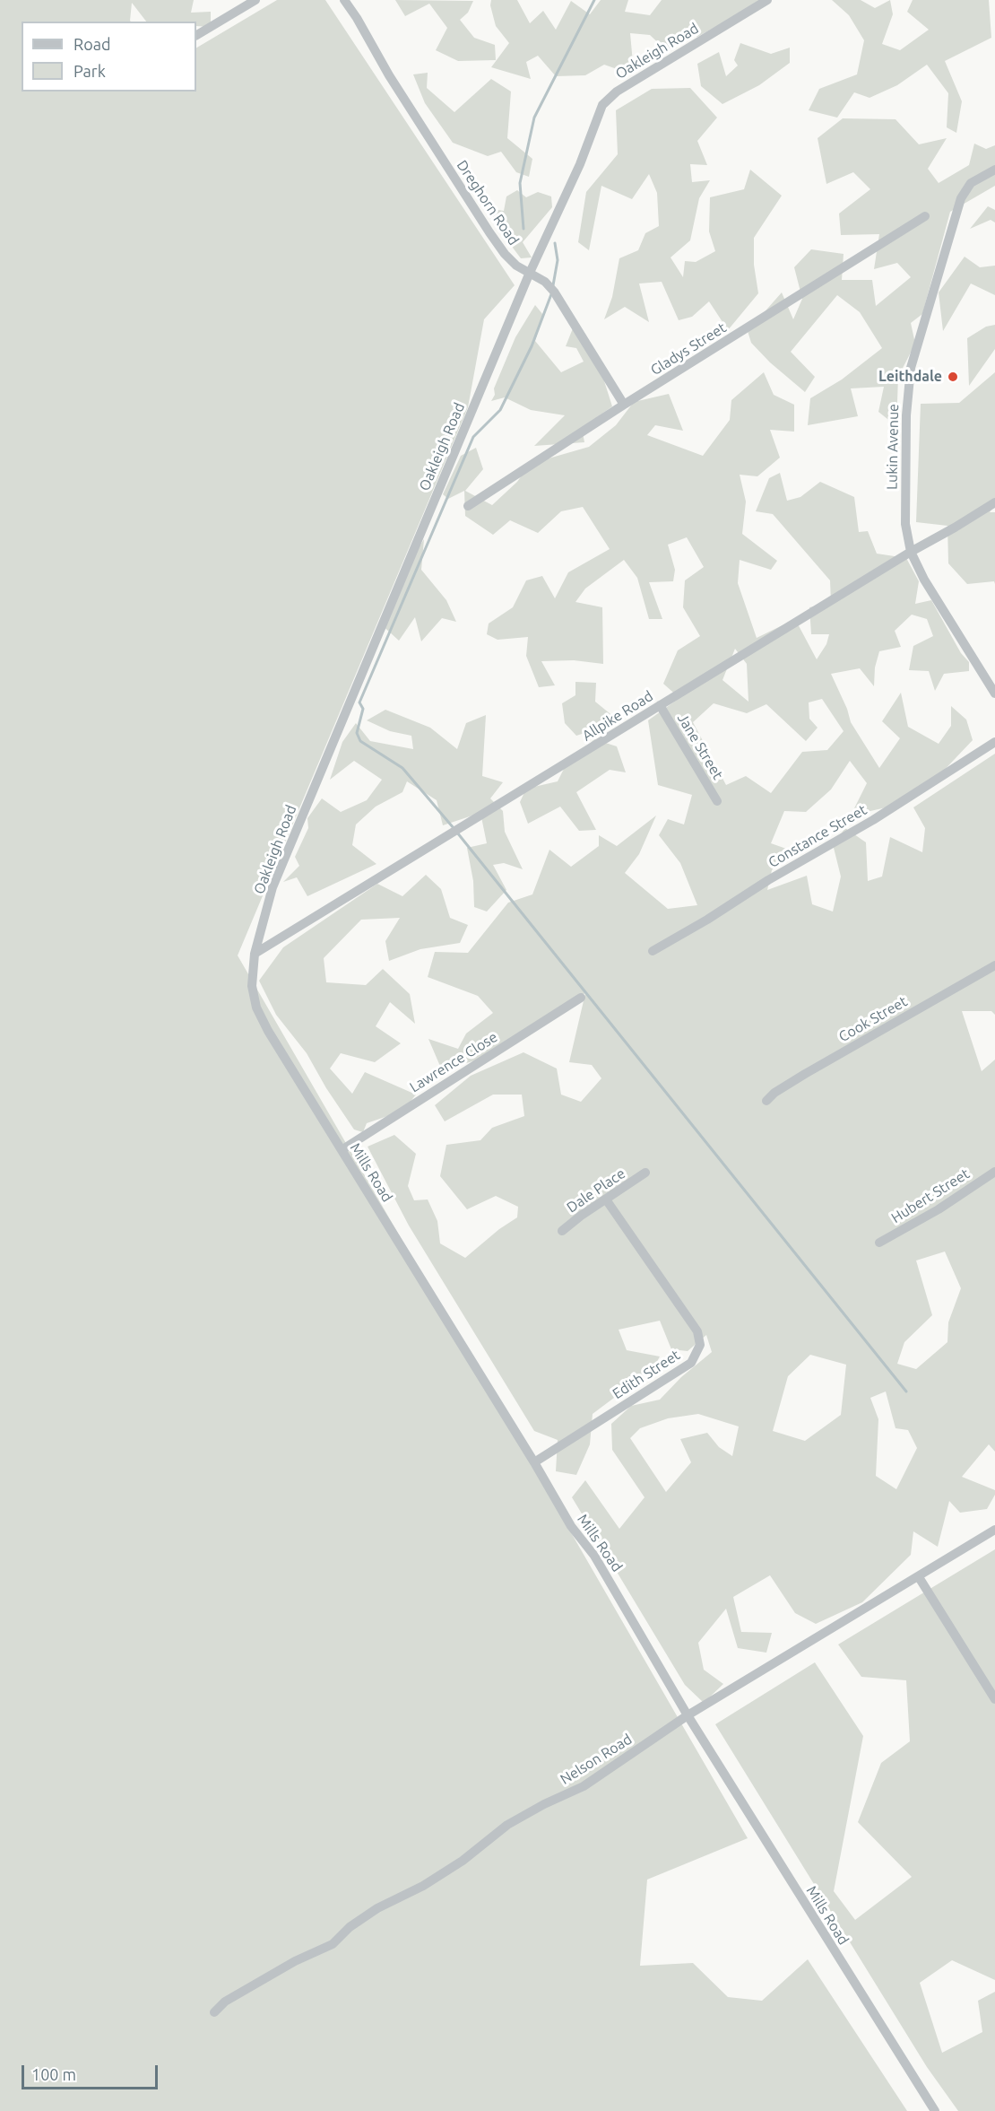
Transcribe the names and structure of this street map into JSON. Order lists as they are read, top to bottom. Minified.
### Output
{"streets":{"street":["Oakleigh Road","Dreghorn Road","Gladys Street","Lukin Avenue","Allpike Road","Jane Street","Constance Street","Cook Street","Lawrence Close","Mills Road","Dale Place","Hubert Street","Edith Street","Nelson Road"]},"crossings":[["Oakleigh Road","Dreghorn Road"],["Oakleigh Road","Allpike Road"],["Oakleigh Road","Mills Road"],["Dreghorn Road","Gladys Street"],["Lukin Avenue","Allpike Road"],["Allpike Road","Jane Street"],["Lawrence Close","Mills Road"],["Mills Road","Edith Street"],["Mills Road","Nelson Road"],["Dale Place","Edith Street"]],"places":["Leithdale"],"legend":["Road","Park"],"scale_bar":"100 m"}
